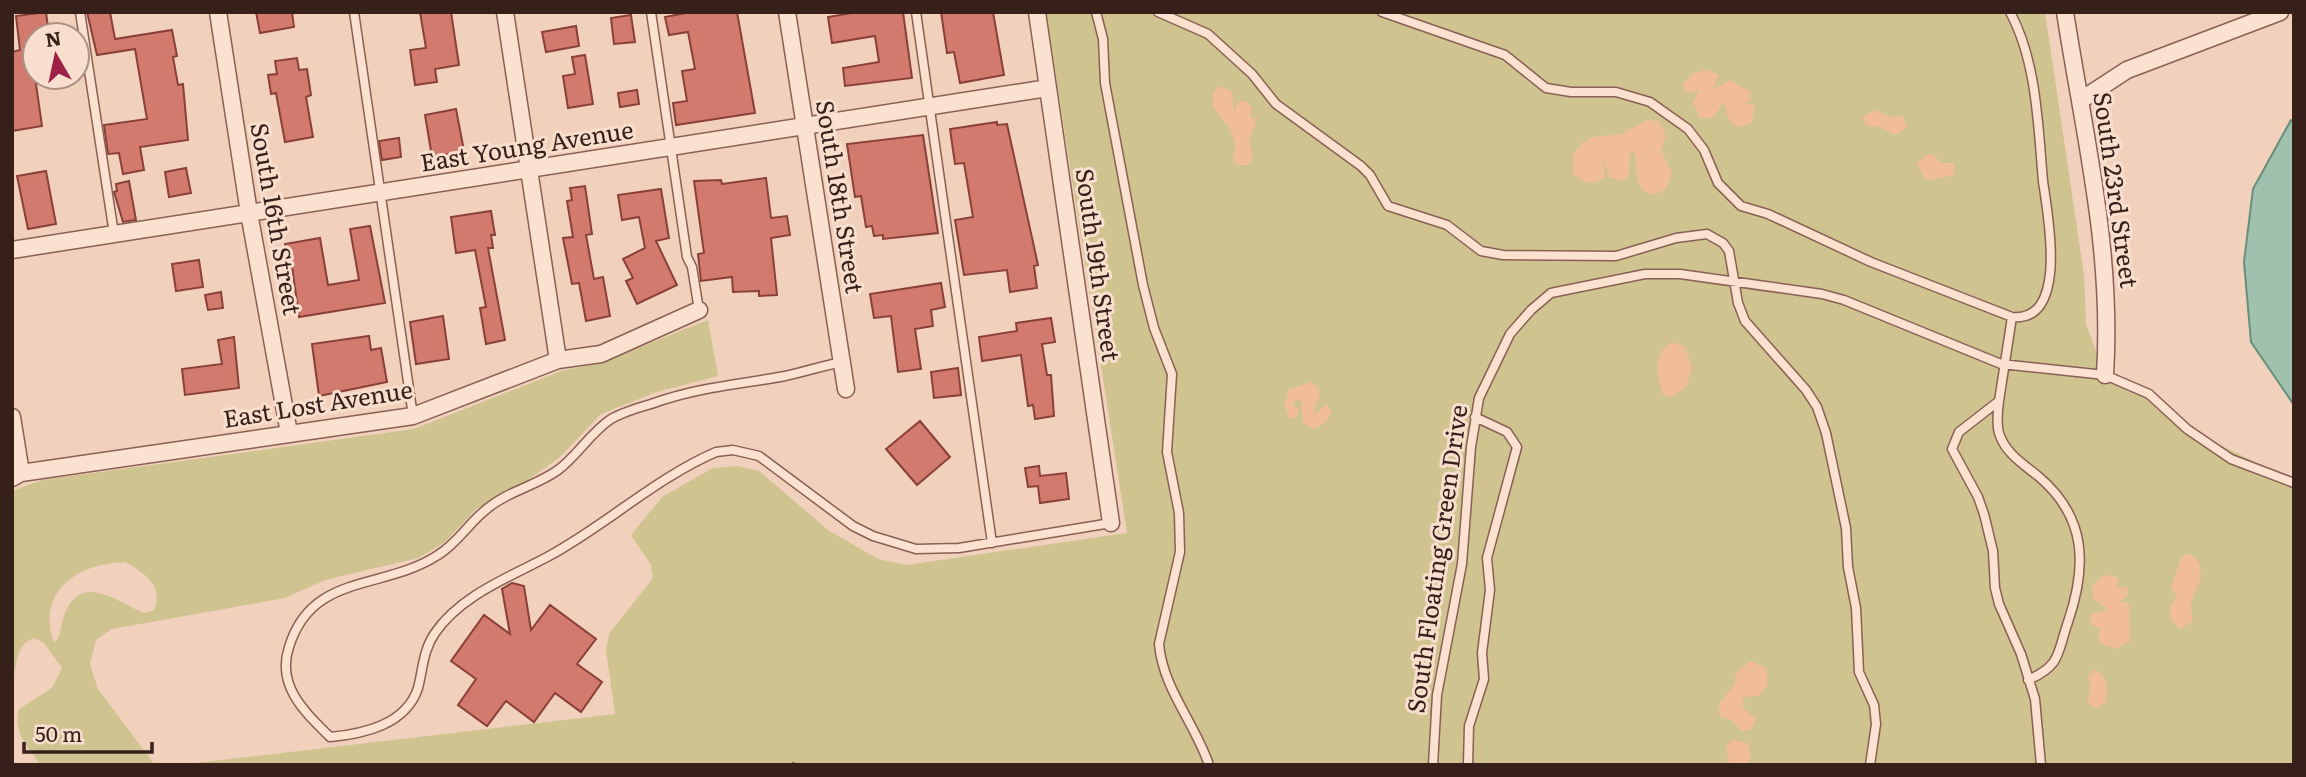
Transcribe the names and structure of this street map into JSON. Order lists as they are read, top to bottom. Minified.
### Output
{"streets":{"street":["East Young Avenue","South 23rd Street","South 18th Street","South 16th Street","South 19th Street","East Lost Avenue"],"lane":["South Floating Green Drive"]},"crossings":[["East Young Avenue","South 18th Street"],["East Young Avenue","South 16th Street"],["East Young Avenue","South 19th Street"],["South 23rd Street","South Floating Green Drive"],["South 16th Street","East Lost Avenue"]],"scale_bar":"50 m","north":"top"}
